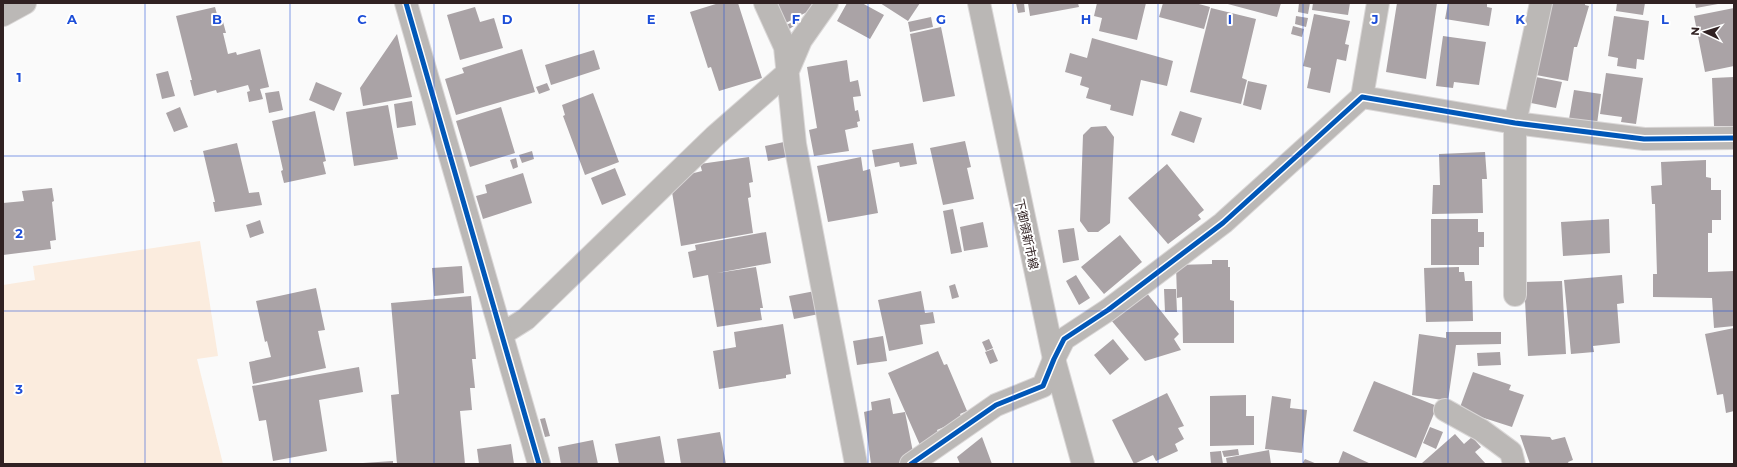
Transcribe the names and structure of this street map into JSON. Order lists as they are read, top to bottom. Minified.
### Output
{"streets":{"main road":["下御領新市線"]},"north":"left","grid":{"columns":["A","B","C","D","E","F","G","H","I","J","K","L"],"rows":["1","2","3"]}}
